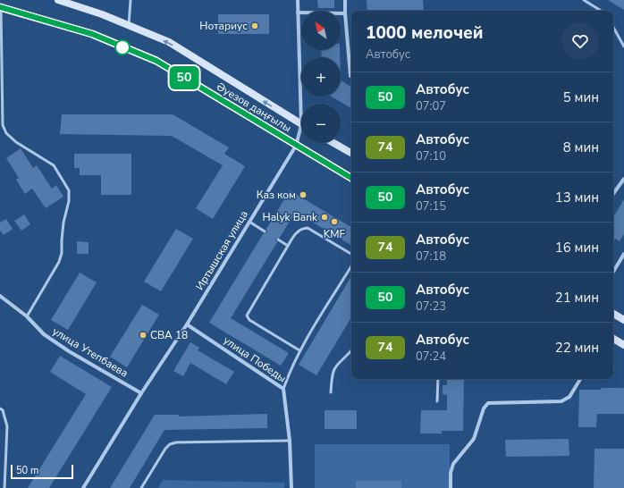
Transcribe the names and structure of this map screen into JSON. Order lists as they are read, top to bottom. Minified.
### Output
{"streets":{"main road":["Әуезов даңғылы"],"street":["Иртышская улица","улица Утепбаева","улица Победы"]},"crossings":[["Әуезов даңғылы","Иртышская улица"],["Иртышская улица","улица Утепбаева"],["Иртышская улица","улица Победы"]],"places":["Нотариус","Каз ком","Halyk Bank","KMF","СВА 18"],"lines":["bus line 50"],"scale_bar":"50 m","north":"top left","page":{"on_map":"50","map_buttons":["+","−"],"heading":["1000 мелочей","Автобус"],"list":[{"mark":"50","name":"Автобус","note":"07:07","value":"5 мин"},{"mark":"74","name":"Автобус","note":"07:10","value":"8 мин"},{"mark":"50","name":"Автобус","note":"07:15","value":"13 мин"},{"mark":"74","name":"Автобус","note":"07:18","value":"16 мин"},{"mark":"50","name":"Автобус","note":"07:23","value":"21 мин"},{"mark":"74","name":"Автобус","note":"07:24","value":"22 мин"}],"scale":"50 m"}}
